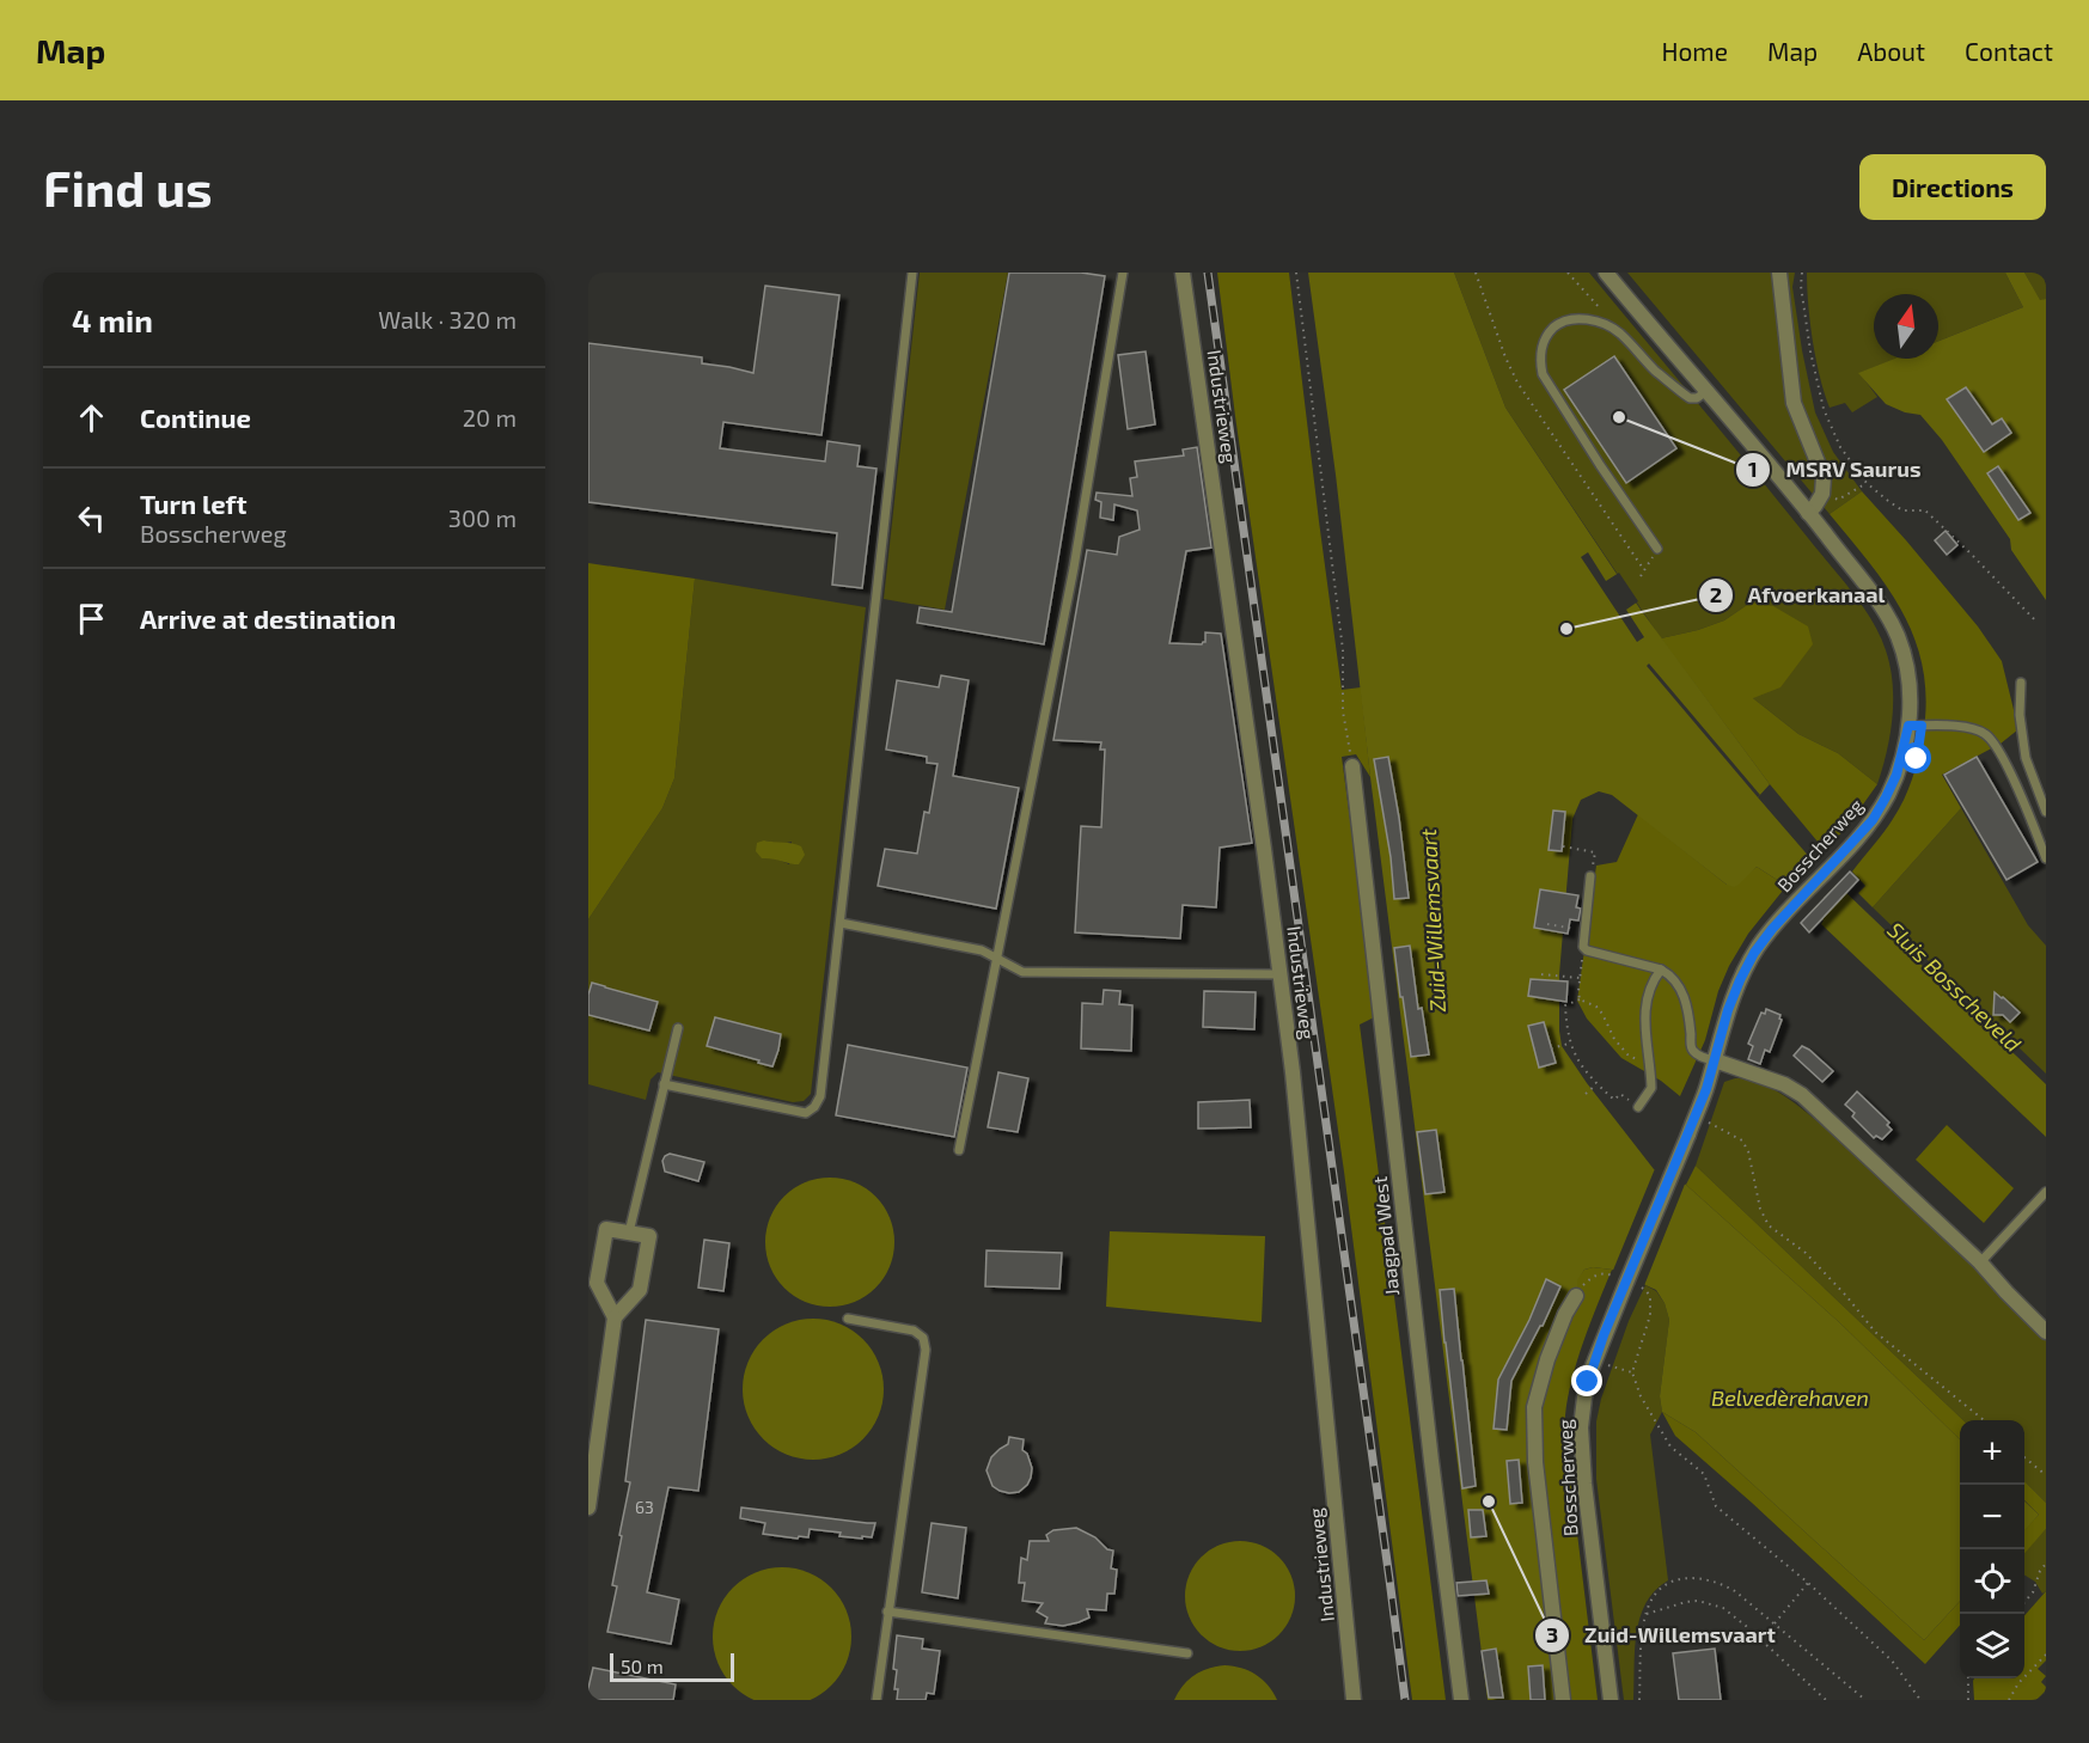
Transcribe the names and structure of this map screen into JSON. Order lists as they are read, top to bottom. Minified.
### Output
{"streets":{"street":["Industrieweg","Bosscherweg","Jaagpad West"]},"water":["Zuid-Willemsvaart","Sluis Bosscheveld","Belvedèrehaven"],"places":["MSRV Saurus","Afvoerkanaal","Zuid-Willemsvaart"],"house_numbers":["63"],"scale_bar":"50 m","north":"top","page":{"header":"Map","nav":["Home","Map","About","Contact"],"buttons":"Directions","title":"Find us","heading":["4 min","Walk · 320 m"],"list":[["Continue","20 m"],["Turn left","Bosscherweg","300 m"],"Arrive at destination"],"map_buttons":["+","−"],"scale":"50 m"}}
